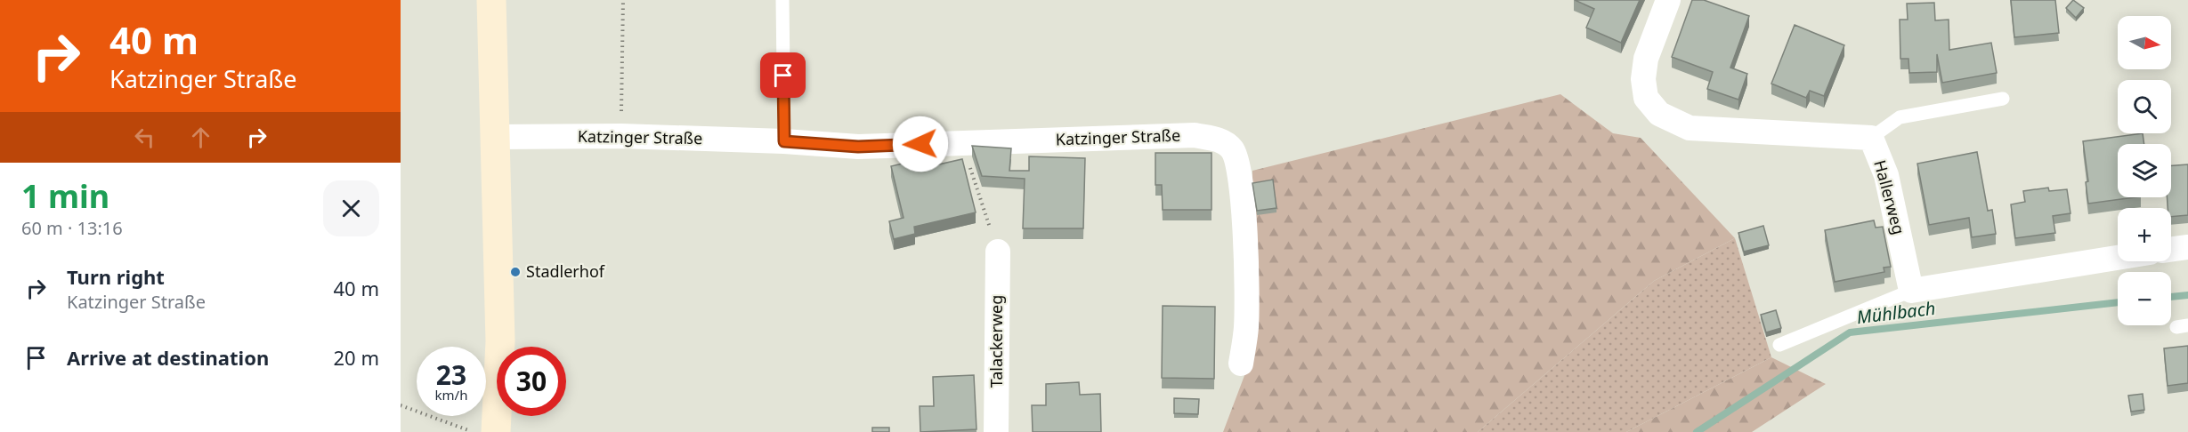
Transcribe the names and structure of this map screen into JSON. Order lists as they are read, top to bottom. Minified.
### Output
{"streets":{"street":["Katzinger Straße","Hallerweg","Talackerweg"]},"water":["Mühlbach"],"places":["Stadlerhof"],"north":"right","page":{"turn":["40 m","Katzinger Straße"],"map_buttons":["+","−"],"heading":["1 min","60 m · 13:16"],"list":[{"name":"Turn right","note":"Katzinger Straße","value":"40 m"},{"name":"Arrive at destination","value":"20 m"}],"speed":"23 km/h","limit":"30"}}
